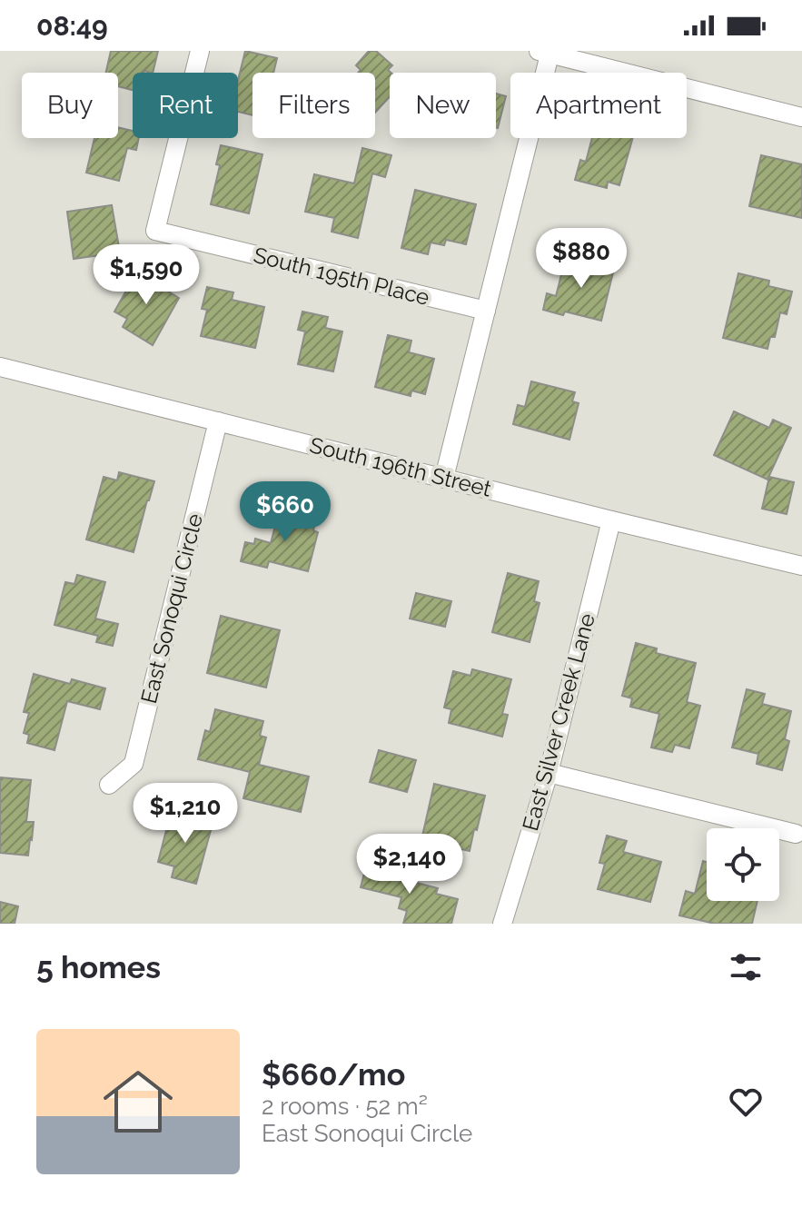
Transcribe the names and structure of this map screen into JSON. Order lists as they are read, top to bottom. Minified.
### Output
{"streets":{"street":["South 195th Place","South 196th Street","East Sonoqui Circle","East Silver Creek Lane"]},"crossings":[["South 196th Street","East Sonoqui Circle"],["South 196th Street","East Silver Creek Lane"]],"page":{"status":"08:49","chip":["Buy","Rent","Filters","New","Apartment"],"price":["$880","$1,590","$660","$1,210","$2,140"],"heading":"5 homes","list":[{"name":"$660/mo","note":"2 rooms · 52 m² · East Sonoqui Circle"}]}}
